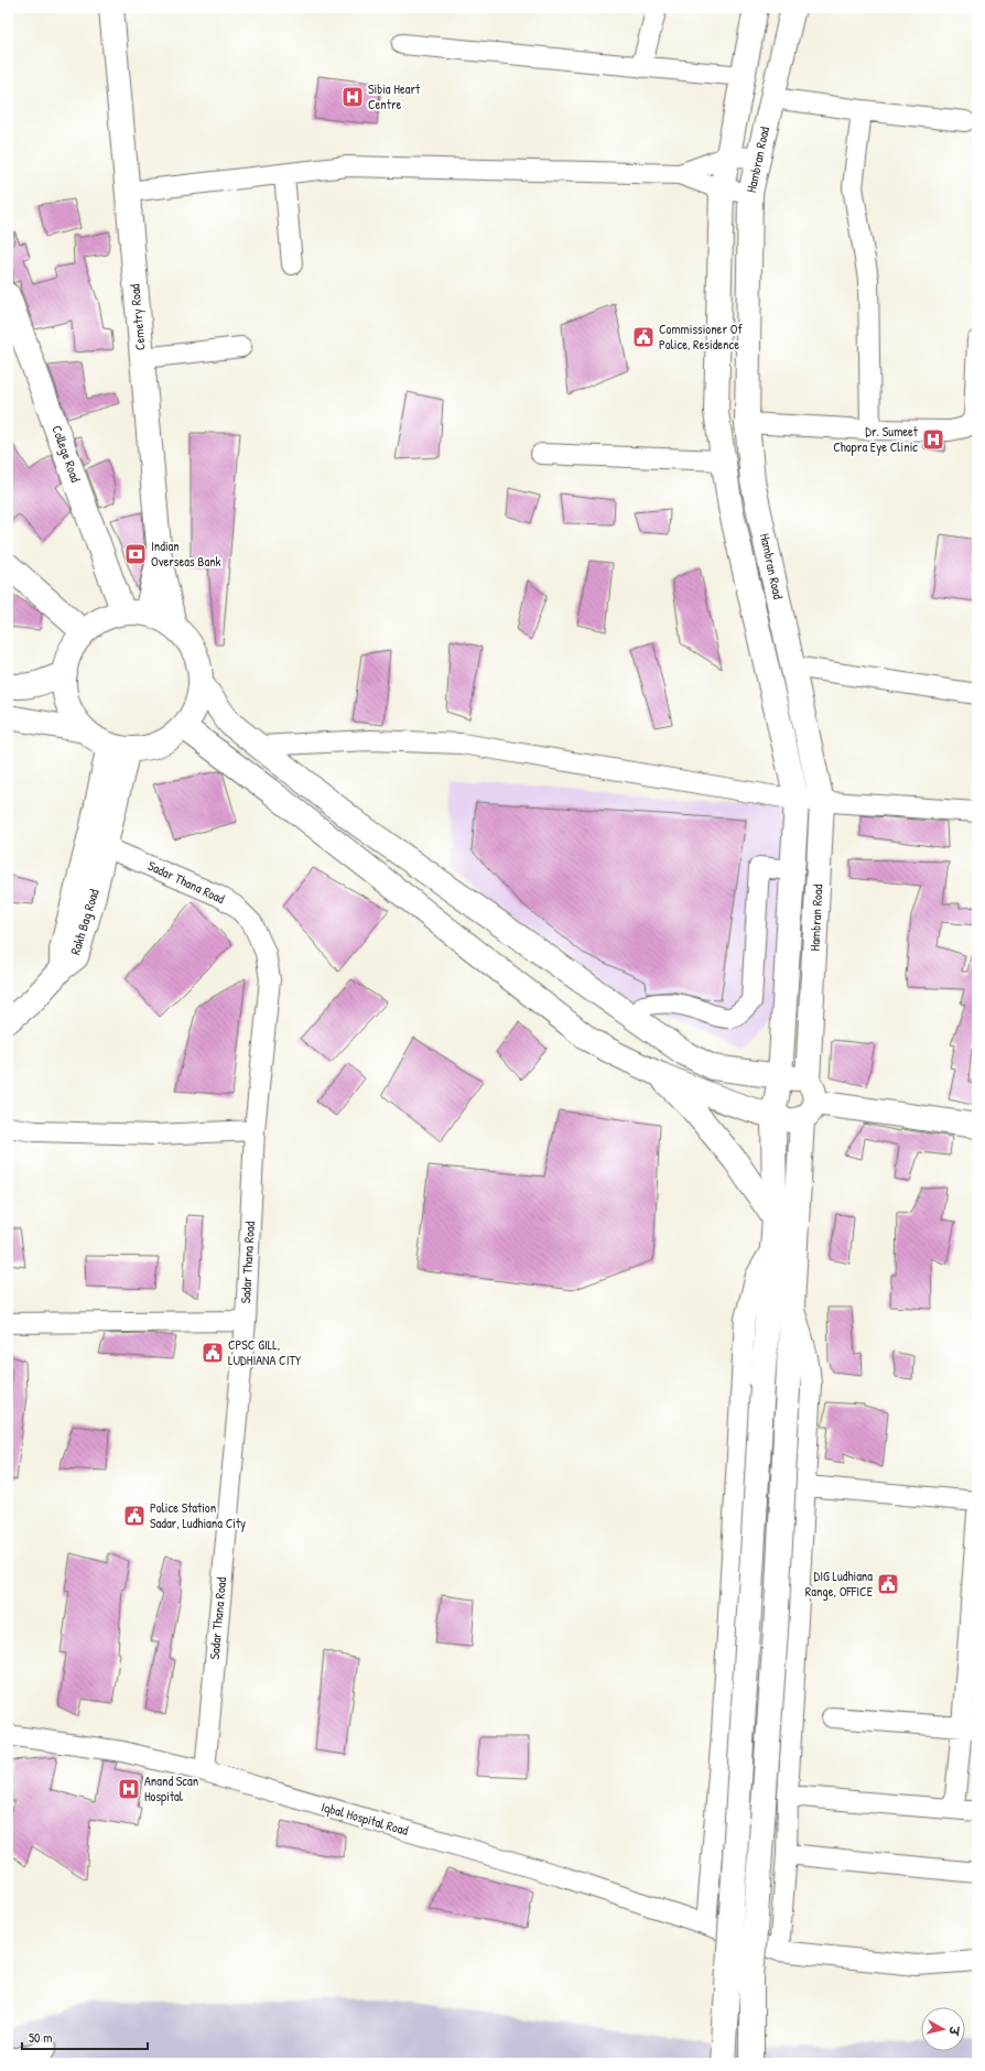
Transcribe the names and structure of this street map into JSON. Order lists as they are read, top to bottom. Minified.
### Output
{"streets":{"main road":["Hambran Road","Cemetry Road","College Road","Rakh Bag Road"],"street":["Sadar Thana Road","Iqbal Hospital Road"]},"crossings":[["Cemetry Road","College Road"],["Cemetry Road","Rakh Bag Road"],["College Road","Rakh Bag Road"],["Sadar Thana Road","Rakh Bag Road"],["Sadar Thana Road","Iqbal Hospital Road"]],"places":{"hospital":["Sibia Heart Centre","Dr. Sumeet Chopra Eye Clinic","Anand Scan Hospital"],"public building":["Commissioner Of Police, Residence","CPSC GILL, LUDHIANA CITY","Police Station Sadar, Ludhiana City","DIG Ludhiana Range, OFFICE"],"bank":["Indian Overseas Bank"]},"scale_bar":"50 m","north":"right"}
